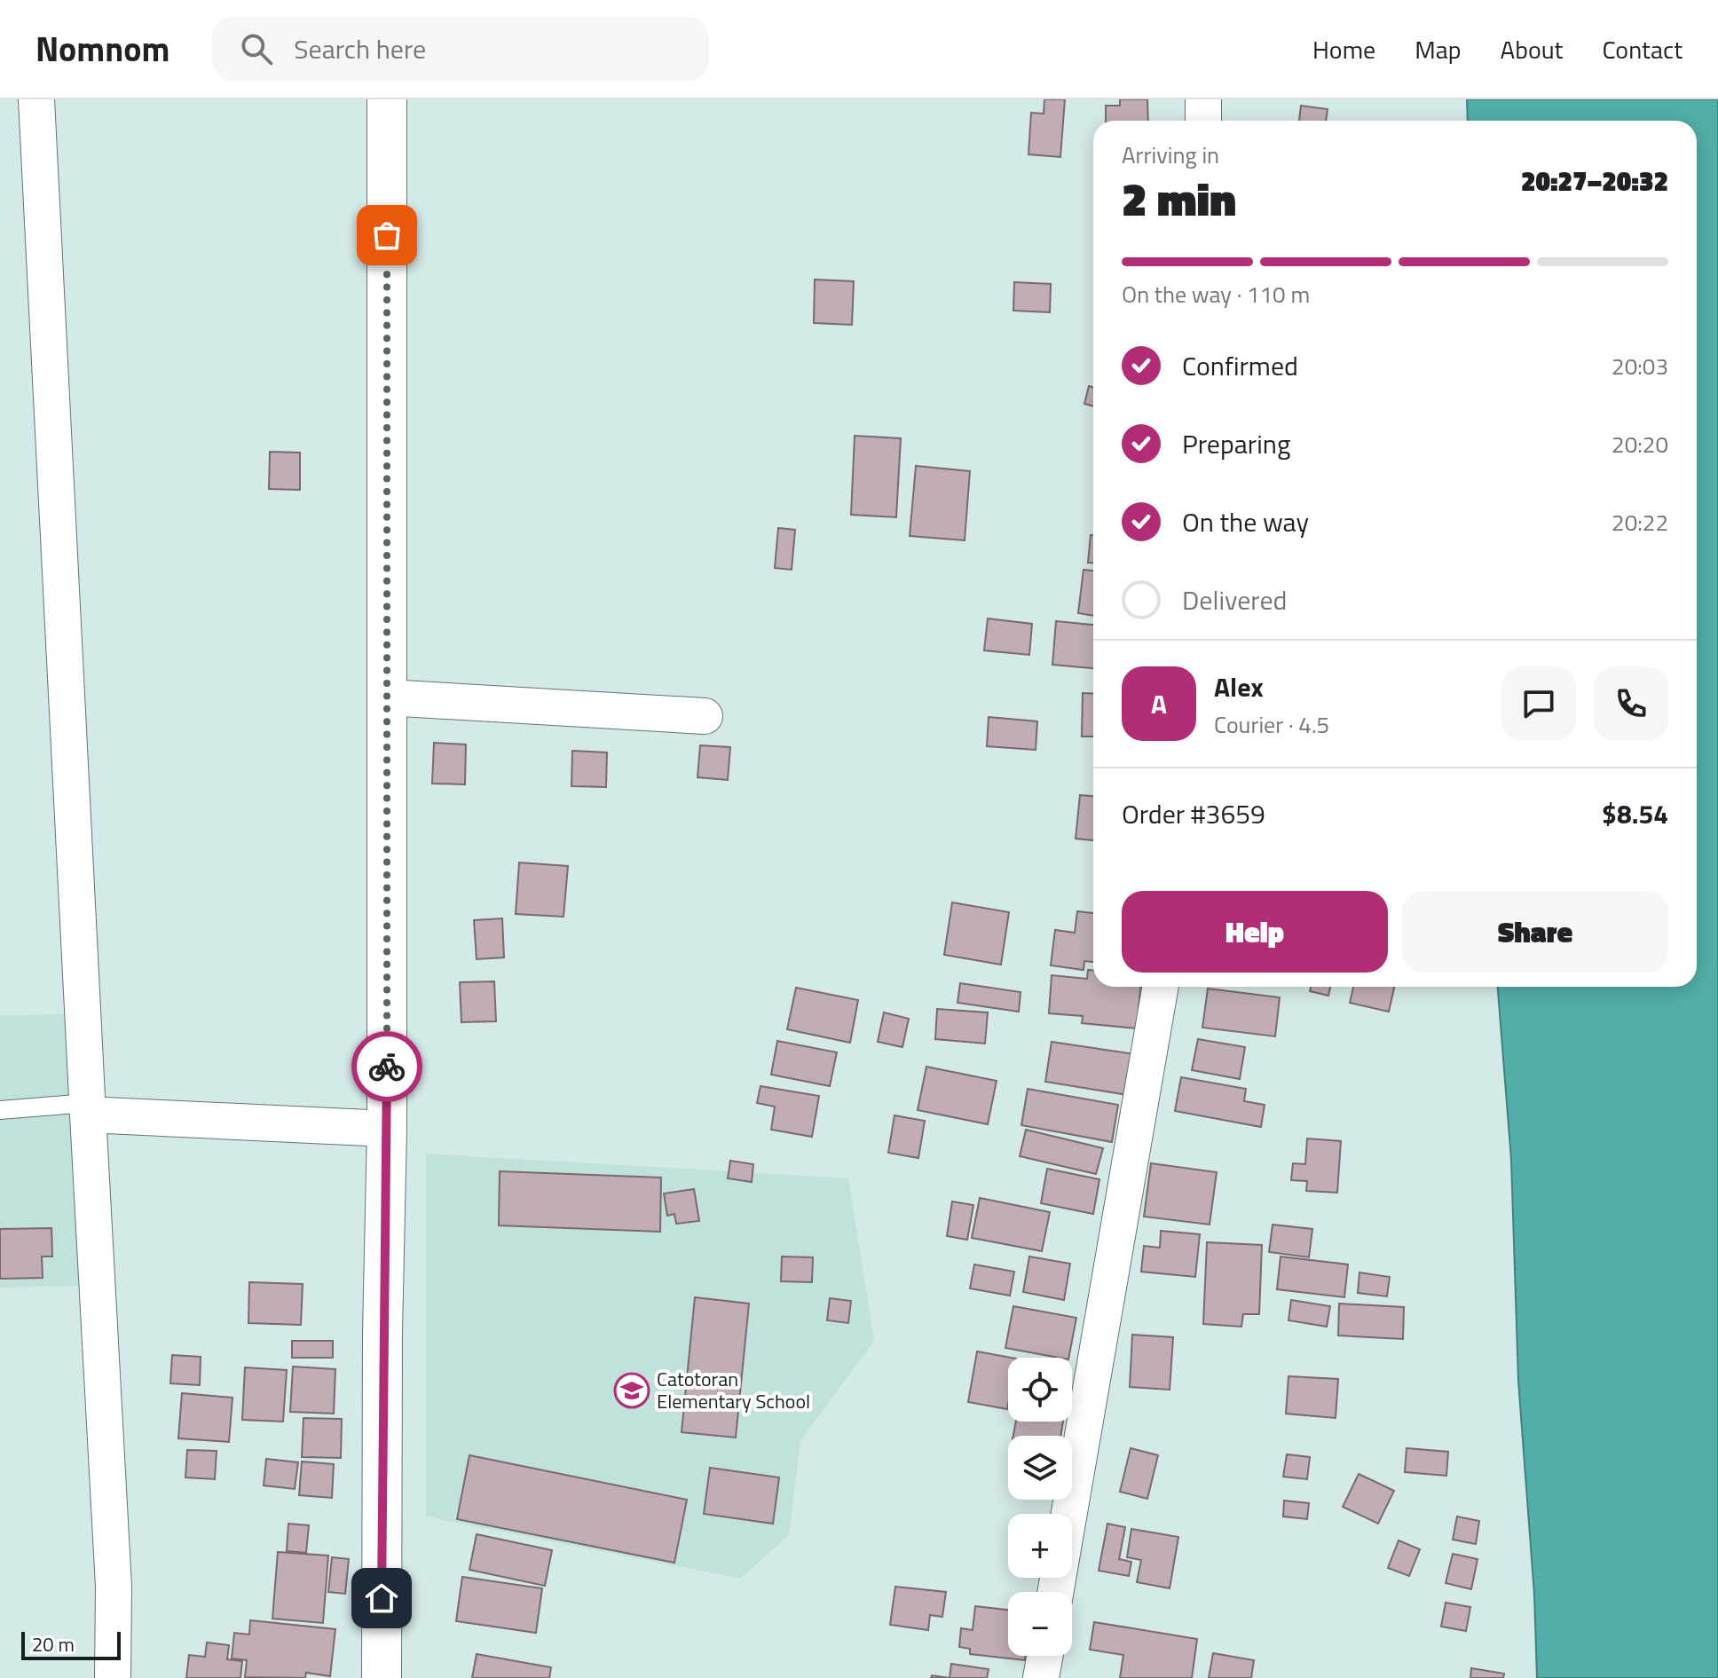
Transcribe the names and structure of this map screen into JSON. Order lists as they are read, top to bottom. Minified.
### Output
{"places":{"school or university":["Catotoran Elementary School"]},"scale_bar":"20 m","page":{"header":"Nomnom","search":"Search here","nav":["Home","Map","About","Contact"],"heading":["2 min","Arriving in","20:27–20:32"],"panel":["Alex","Courier · 4.5","Order #3659","$8.54"],"bar":"On the way · 110 m","list":[["Confirmed","20:03"],["Preparing","20:20"],["On the way","20:22"],"Delivered"],"round":"A","buttons":["Help","Share"],"map_buttons":["+","−"],"scale":"20 m"}}
